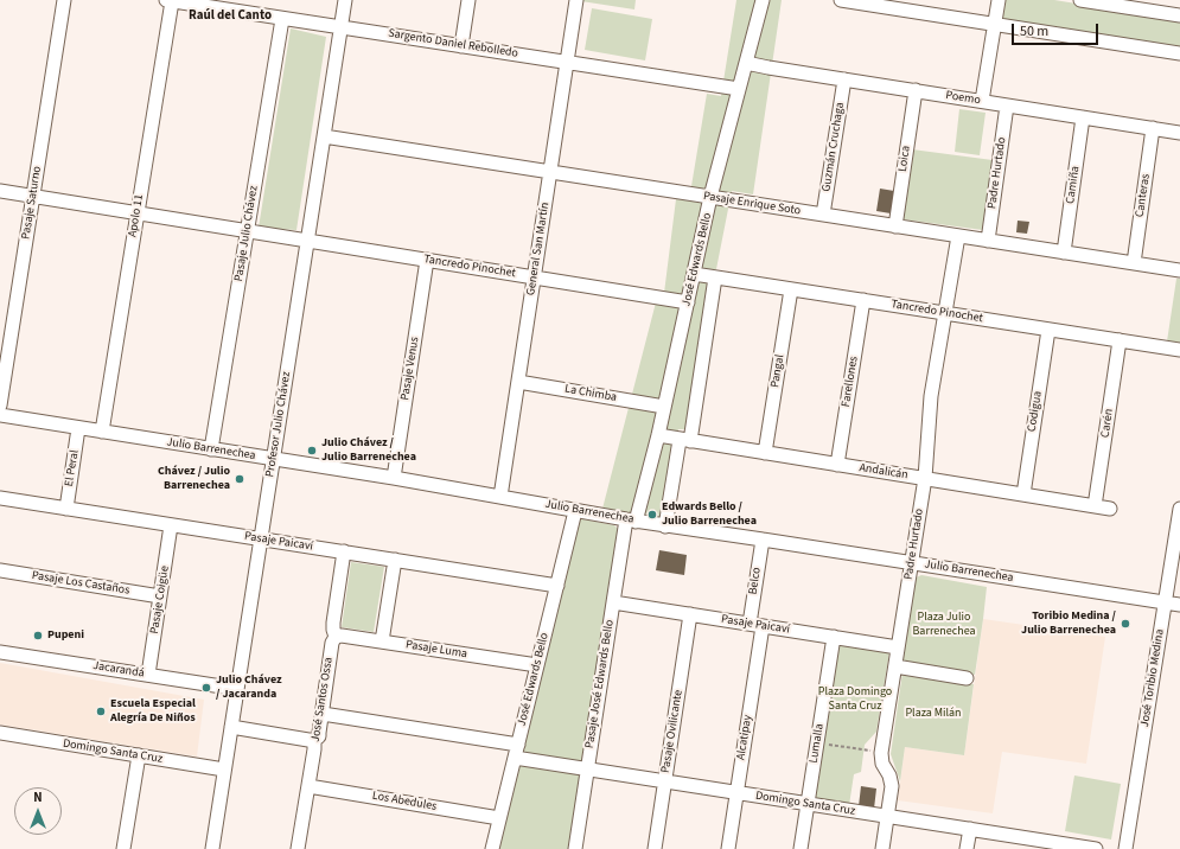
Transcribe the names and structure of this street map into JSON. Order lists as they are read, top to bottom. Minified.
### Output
{"streets":{"street":["Sargento Daniel Rebolledo","Poemo","Guzmán Cruchaga","Loica","Padre Hurtado","Camiña","Canteras","Pasaje Saturno","Pasaje Enrique Soto","Apolo 11","Pasaje Julio Chávez","General San Martín","José Edwards Bello","Tancredo Pinochet","Pasaje Venus","Pangal","Farellones","La Chimba","Codigua","Carén","Profesor Julio Chávez","Julio Barrenechea","El Peral","Andalicán","Pasaje Paicaví","Belco","Pasaje Los Castaños","Pasaje Coigüe","Pasaje Luma","Jacarandá","José Toribio Medina","Pasaje José Edwards Bello","José Santos Ossa","Pasaje Ovilicante","Alcatipay","Lumalla","Domingo Santa Cruz","Los Abedules"]},"crossings":[["Sargento Daniel Rebolledo","Apolo 11"],["Sargento Daniel Rebolledo","Pasaje Julio Chávez"],["Sargento Daniel Rebolledo","General San Martín"],["Sargento Daniel Rebolledo","José Edwards Bello"],["Sargento Daniel Rebolledo","Profesor Julio Chávez"],["Poemo","Guzmán Cruchaga"],["Poemo","Loica"],["Poemo","Padre Hurtado"],["Poemo","Camiña"],["Poemo","Canteras"],["Poemo","José Edwards Bello"],["Guzmán Cruchaga","Pasaje Enrique Soto"],["Loica","Pasaje Enrique Soto"],["Padre Hurtado","Pasaje Enrique Soto"],["Padre Hurtado","Tancredo Pinochet"],["Padre Hurtado","Julio Barrenechea"],["Padre Hurtado","Andalicán"],["Padre Hurtado","Pasaje Paicaví"],["Padre Hurtado","Domingo Santa Cruz"],["Camiña","Pasaje Enrique Soto"],["Canteras","Pasaje Enrique Soto"],["Pasaje Saturno","Tancredo Pinochet"],["Pasaje Enrique Soto","General San Martín"],["Pasaje Enrique Soto","José Edwards Bello"],["Pasaje Enrique Soto","Profesor Julio Chávez"],["Apolo 11","Tancredo Pinochet"],["Apolo 11","Julio Barrenechea"],["Pasaje Julio Chávez","Tancredo Pinochet"],["Pasaje Julio Chávez","Julio Barrenechea"],["General San Martín","Tancredo Pinochet"],["General San Martín","La Chimba"],["General San Martín","Julio Barrenechea"],["José Edwards Bello","Tancredo Pinochet"],["José Edwards Bello","La Chimba"],["José Edwards Bello","Julio Barrenechea"],["José Edwards Bello","Andalicán"],["José Edwards Bello","Pasaje Paicaví"],["José Edwards Bello","Pasaje Luma"],["José Edwards Bello","Pasaje José Edwards Bello"],["José Edwards Bello","Domingo Santa Cruz"],["José Edwards Bello","Los Abedules"],["Tancredo Pinochet","Pasaje Venus"],["Tancredo Pinochet","Pangal"],["Tancredo Pinochet","Farellones"],["Tancredo Pinochet","Codigua"],["Tancredo Pinochet","Carén"],["Tancredo Pinochet","Profesor Julio Chávez"],["Pasaje Venus","Julio Barrenechea"],["Pangal","Andalicán"],["Farellones","Andalicán"],["Codigua","Andalicán"],["Carén","Andalicán"],["Profesor Julio Chávez","Julio Barrenechea"],["Profesor Julio Chávez","Pasaje Paicaví"],["Profesor Julio Chávez","Jacarandá"],["Profesor Julio Chávez","Domingo Santa Cruz"],["Julio Barrenechea","El Peral"],["Julio Barrenechea","Belco"],["Julio Barrenechea","José Toribio Medina"],["Julio Barrenechea","Pasaje José Edwards Bello"],["El Peral","Pasaje Paicaví"],["Pasaje Paicaví","Belco"],["Pasaje Paicaví","Pasaje Coigüe"],["Pasaje Paicaví","Pasaje José Edwards Bello"],["Pasaje Paicaví","José Santos Ossa"],["Pasaje Paicaví","Pasaje Ovilicante"],["Pasaje Paicaví","Alcatipay"],["Pasaje Paicaví","Lumalla"],["Belco","Alcatipay"],["Pasaje Los Castaños","Pasaje Coigüe"],["Pasaje Coigüe","Jacarandá"],["Pasaje Luma","José Santos Ossa"],["Pasaje José Edwards Bello","Domingo Santa Cruz"],["José Santos Ossa","Domingo Santa Cruz"],["José Santos Ossa","Los Abedules"],["Pasaje Ovilicante","Domingo Santa Cruz"],["Alcatipay","Domingo Santa Cruz"],["Lumalla","Domingo Santa Cruz"]],"districts":["Raúl del Canto"],"parks":["Plaza Julio Barrenechea","Plaza Domingo Santa Cruz","Plaza Milán"],"places":["Julio Chávez / Julio Barrenechea","Chávez / Julio Barrenechea","Edwards Bello / Julio Barrenechea","Toribio Medina / Julio Barrenechea","Pupeni","Julio Chávez / Jacaranda","Escuela Especial Alegría De Niños"],"scale_bar":"50 m","north":"top"}
